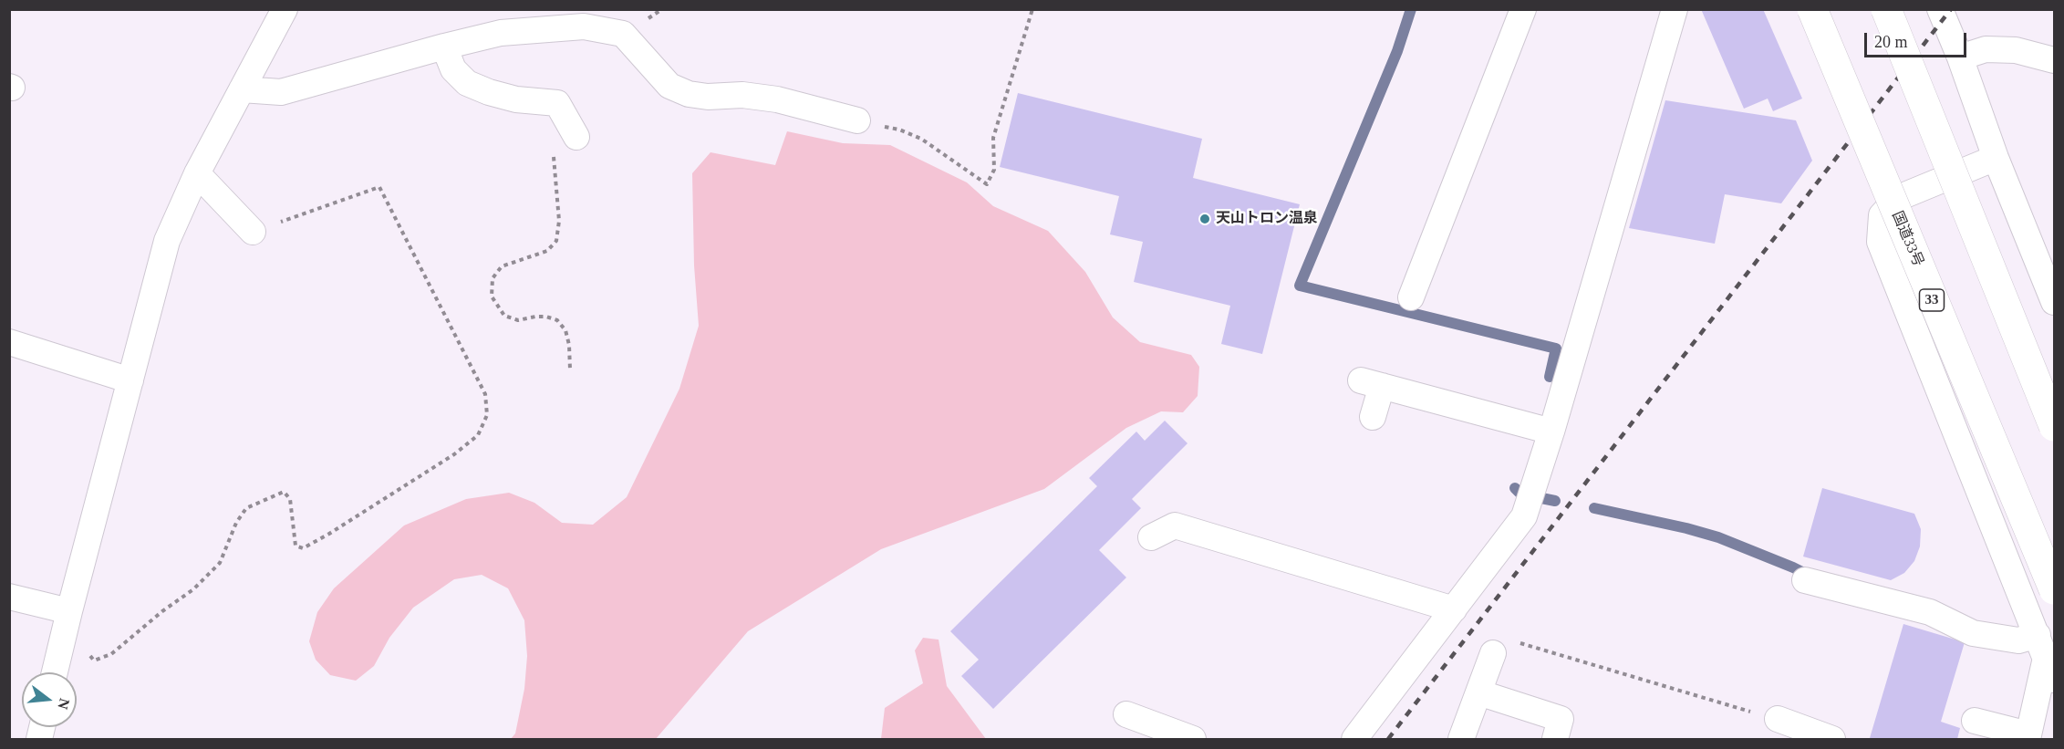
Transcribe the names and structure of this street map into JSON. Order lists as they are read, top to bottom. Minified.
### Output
{"streets":{"highway":["国道33号","33"]},"places":["天山トロン温泉"],"scale_bar":"20 m","north":"right"}
